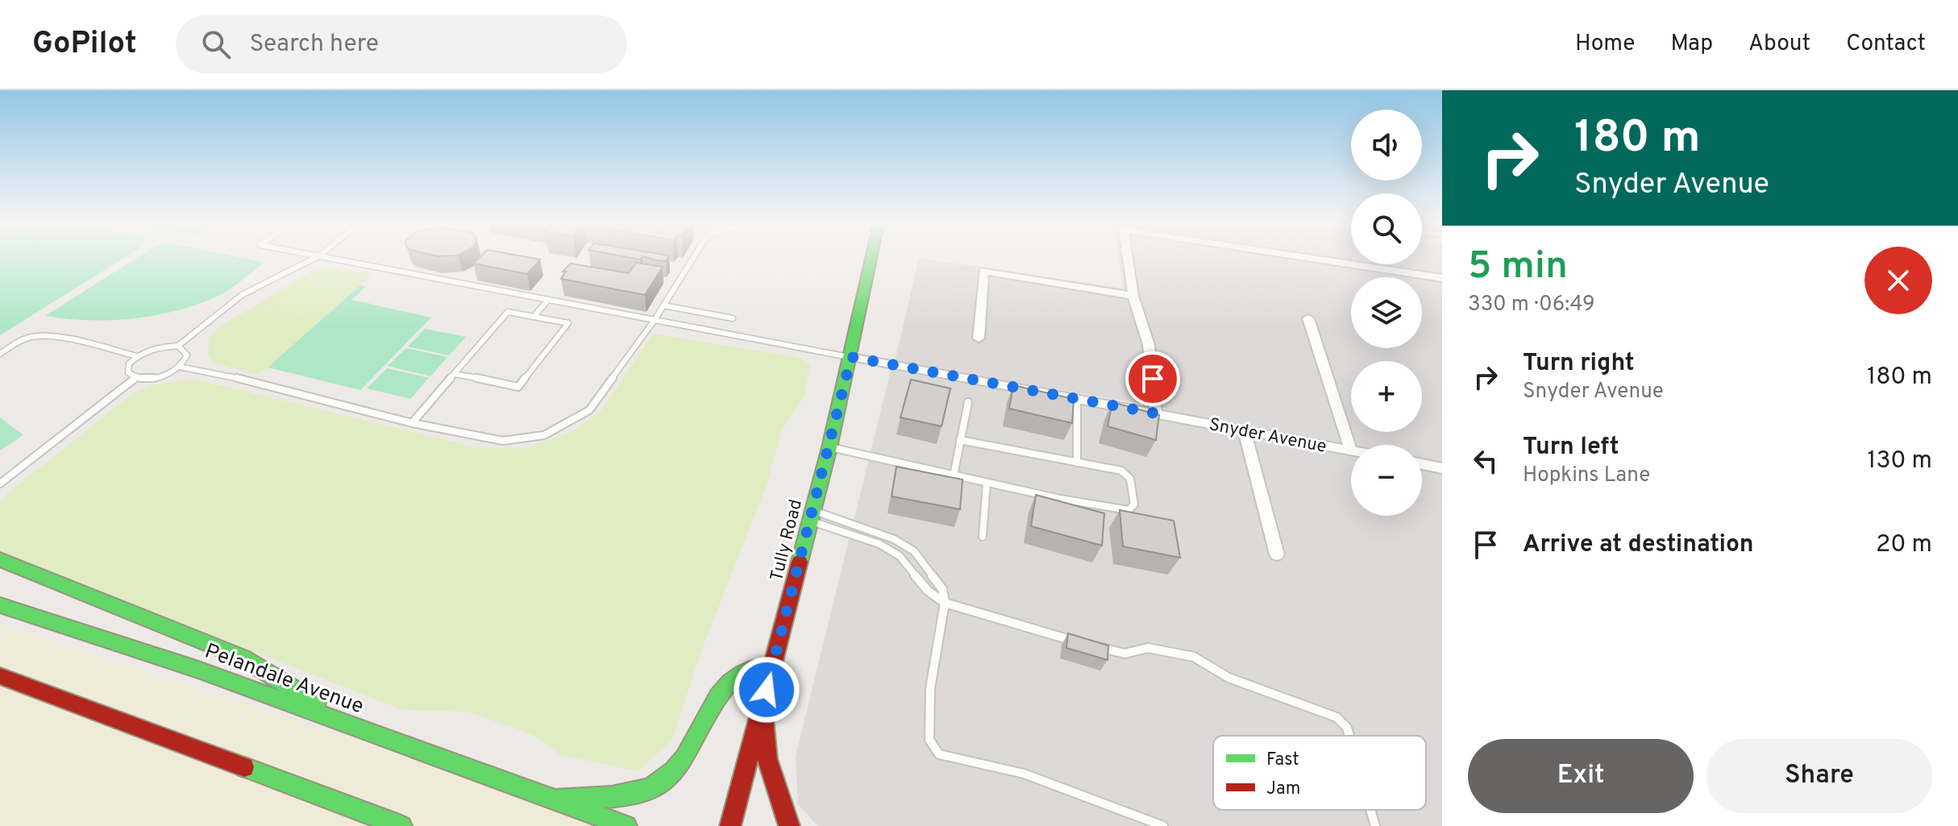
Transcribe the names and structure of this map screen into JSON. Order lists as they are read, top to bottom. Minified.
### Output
{"streets":{"main road":["Tully Road","Pelandale Avenue"],"street":["Snyder Avenue"]},"crossings":[["Snyder Avenue","Tully Road"],["Tully Road","Pelandale Avenue"]],"legend":["Fast","Jam"],"page":{"header":"GoPilot","search":"Search here","nav":["Home","Map","About","Contact"],"turn":["180 m","Snyder Avenue"],"map_buttons":["+","−"],"heading":["5 min","330 m · 06:49"],"list":[{"name":"Turn right","note":"Snyder Avenue","value":"180 m"},{"name":"Turn left","note":"Hopkins Lane","value":"130 m"},{"name":"Arrive at destination","value":"20 m"}],"buttons":["Exit","Share"]}}
